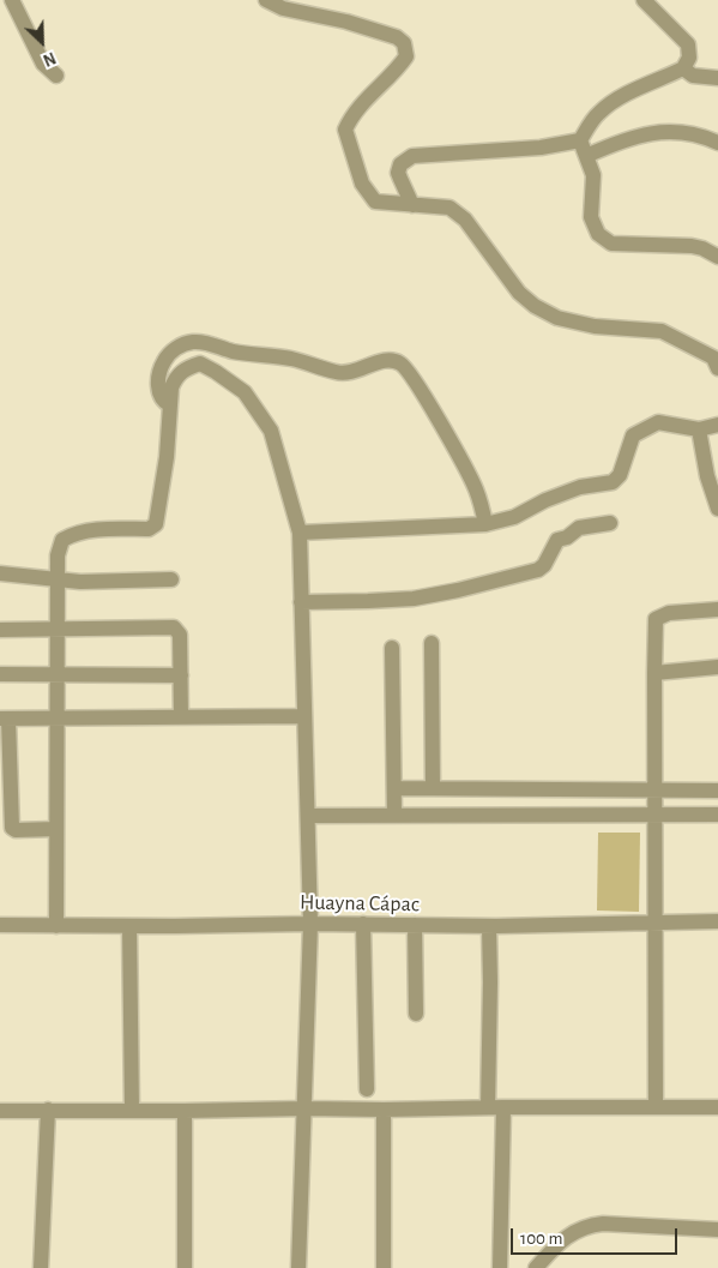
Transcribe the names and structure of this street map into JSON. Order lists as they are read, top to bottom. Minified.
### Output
{"streets":{"street":["Huayna Cápac"]},"scale_bar":"100 m","north":"bottom right"}
